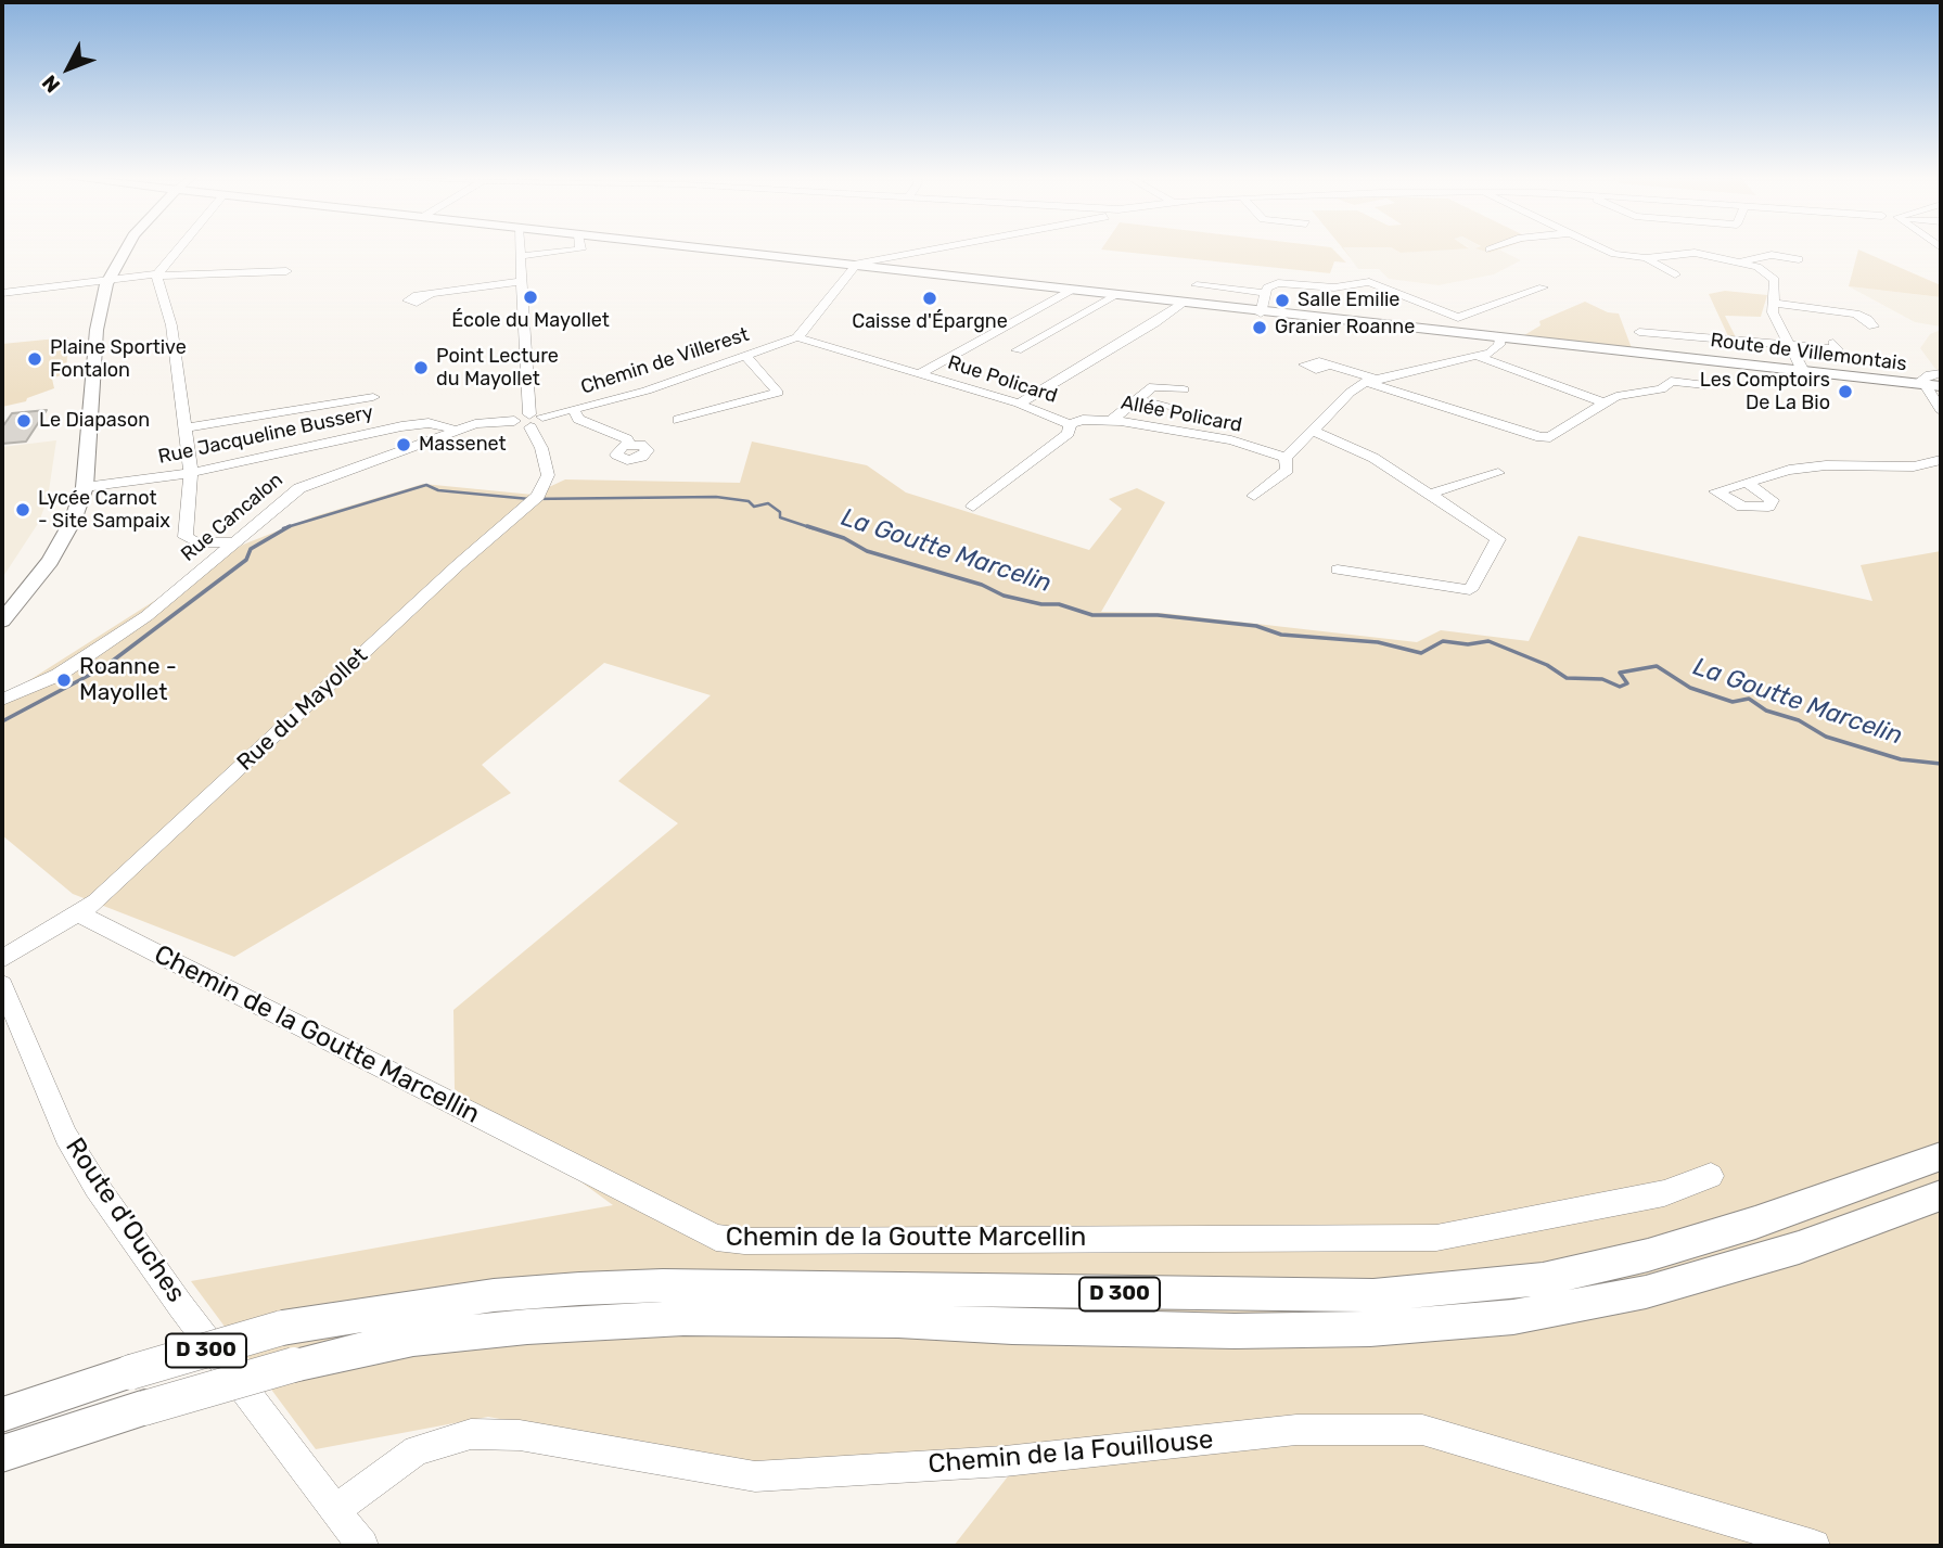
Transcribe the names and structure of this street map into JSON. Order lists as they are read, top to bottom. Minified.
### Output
{"streets":{"main road":["Route de Villemontais","D 300"],"street":["Chemin de Villerest","Rue Policard","Allée Policard","Rue Jacqueline Bussery","Rue Cancalon","Rue du Mayollet","Chemin de la Goutte Marcellin","Route d'Ouches","Chemin de la Fouillouse"]},"crossings":[["Chemin de Villerest","Rue Policard"],["Chemin de Villerest","Rue Cancalon"],["Chemin de Villerest","Rue du Mayollet"],["Rue Policard","Allée Policard"],["Rue Jacqueline Bussery","Rue Cancalon"],["Rue Cancalon","Rue du Mayollet"],["Rue du Mayollet","Chemin de la Goutte Marcellin"],["Route d'Ouches","Chemin de la Fouillouse"]],"water":["La Goutte Marcelin"],"places":["École du Mayollet","Caisse d'Épargne","Salle Emilie","Granier Roanne","Plaine Sportive Fontalon","Point Lecture du Mayollet","Les Comptoirs De La Bio","Le Diapason","Massenet","Lycée Carnot - Site Sampaix","Roanne - Mayollet"],"north":"bottom left"}
